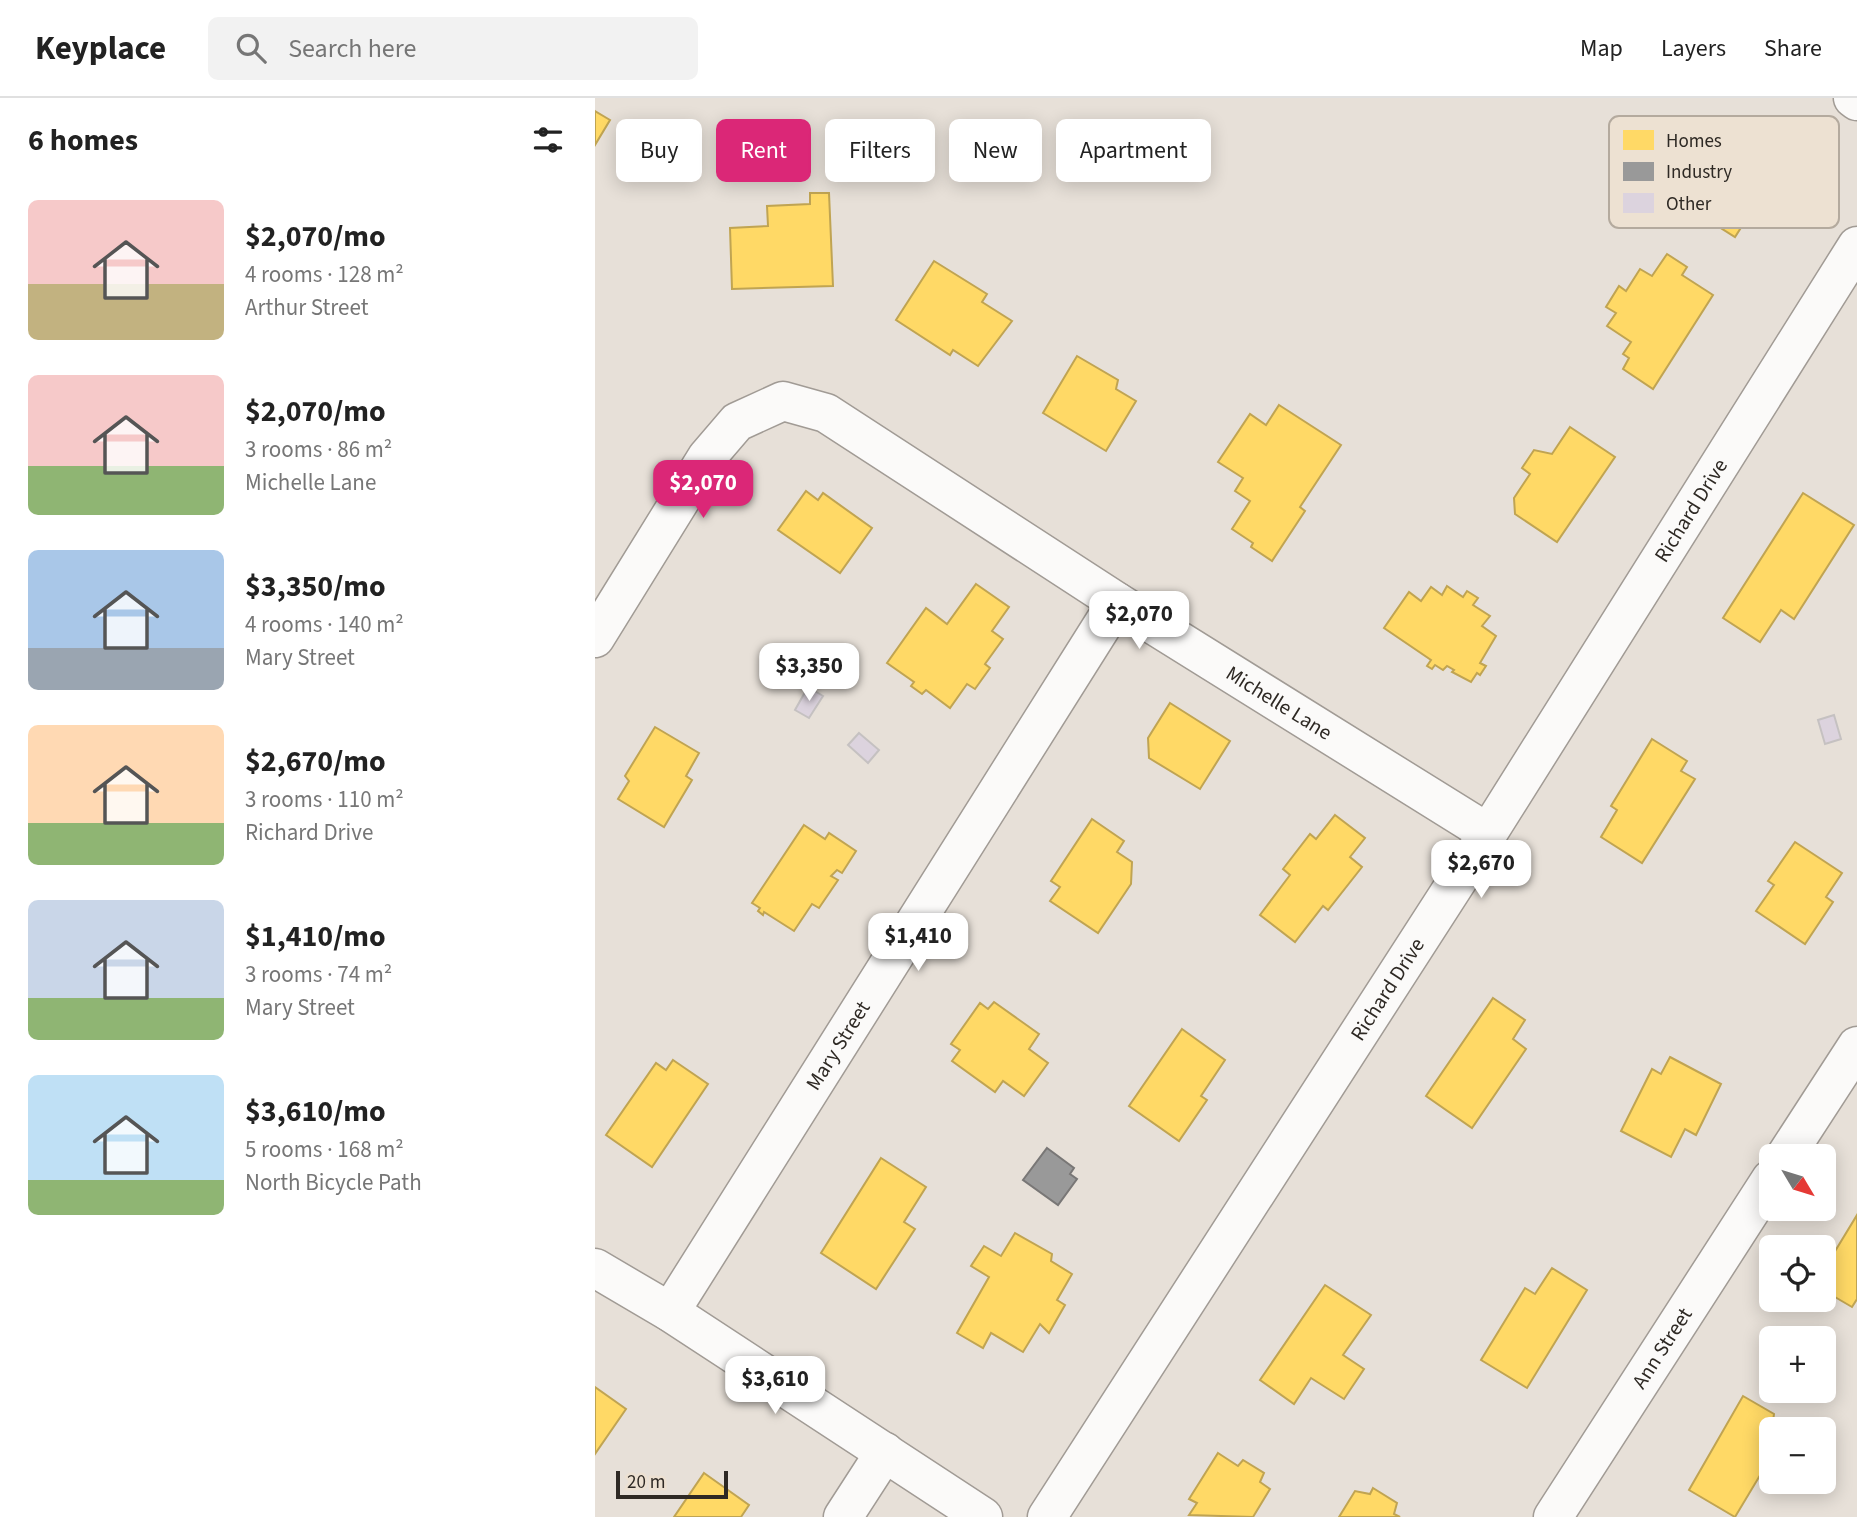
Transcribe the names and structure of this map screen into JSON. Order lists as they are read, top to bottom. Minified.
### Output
{"streets":{"street":["Richard Drive","Michelle Lane","Mary Street","Ann Street"]},"crossings":[["Richard Drive","Michelle Lane"],["Michelle Lane","Mary Street"]],"legend":["Homes","Industry","Other"],"scale_bar":"20 m","north":"bottom right","page":{"header":"Keyplace","search":"Search here","nav":["Map","Layers","Share"],"heading":"6 homes","chip":["Buy","Rent","Filters","New","Apartment"],"list":[{"name":"$2,070/mo","note":"4 rooms · 128 m² · Arthur Street"},{"name":"$2,070/mo","note":"3 rooms · 86 m² · Michelle Lane"},{"name":"$3,350/mo","note":"4 rooms · 140 m² · Mary Street"},{"name":"$2,670/mo","note":"3 rooms · 110 m² · Richard Drive"},{"name":"$1,410/mo","note":"3 rooms · 74 m² · Mary Street"},{"name":"$3,610/mo","note":"5 rooms · 168 m² · North Bicycle Path"}],"price":["$2,070","$2,070","$3,350","$2,670","$1,410","$3,610"],"map_buttons":["+","−"],"scale":"20 m"}}
